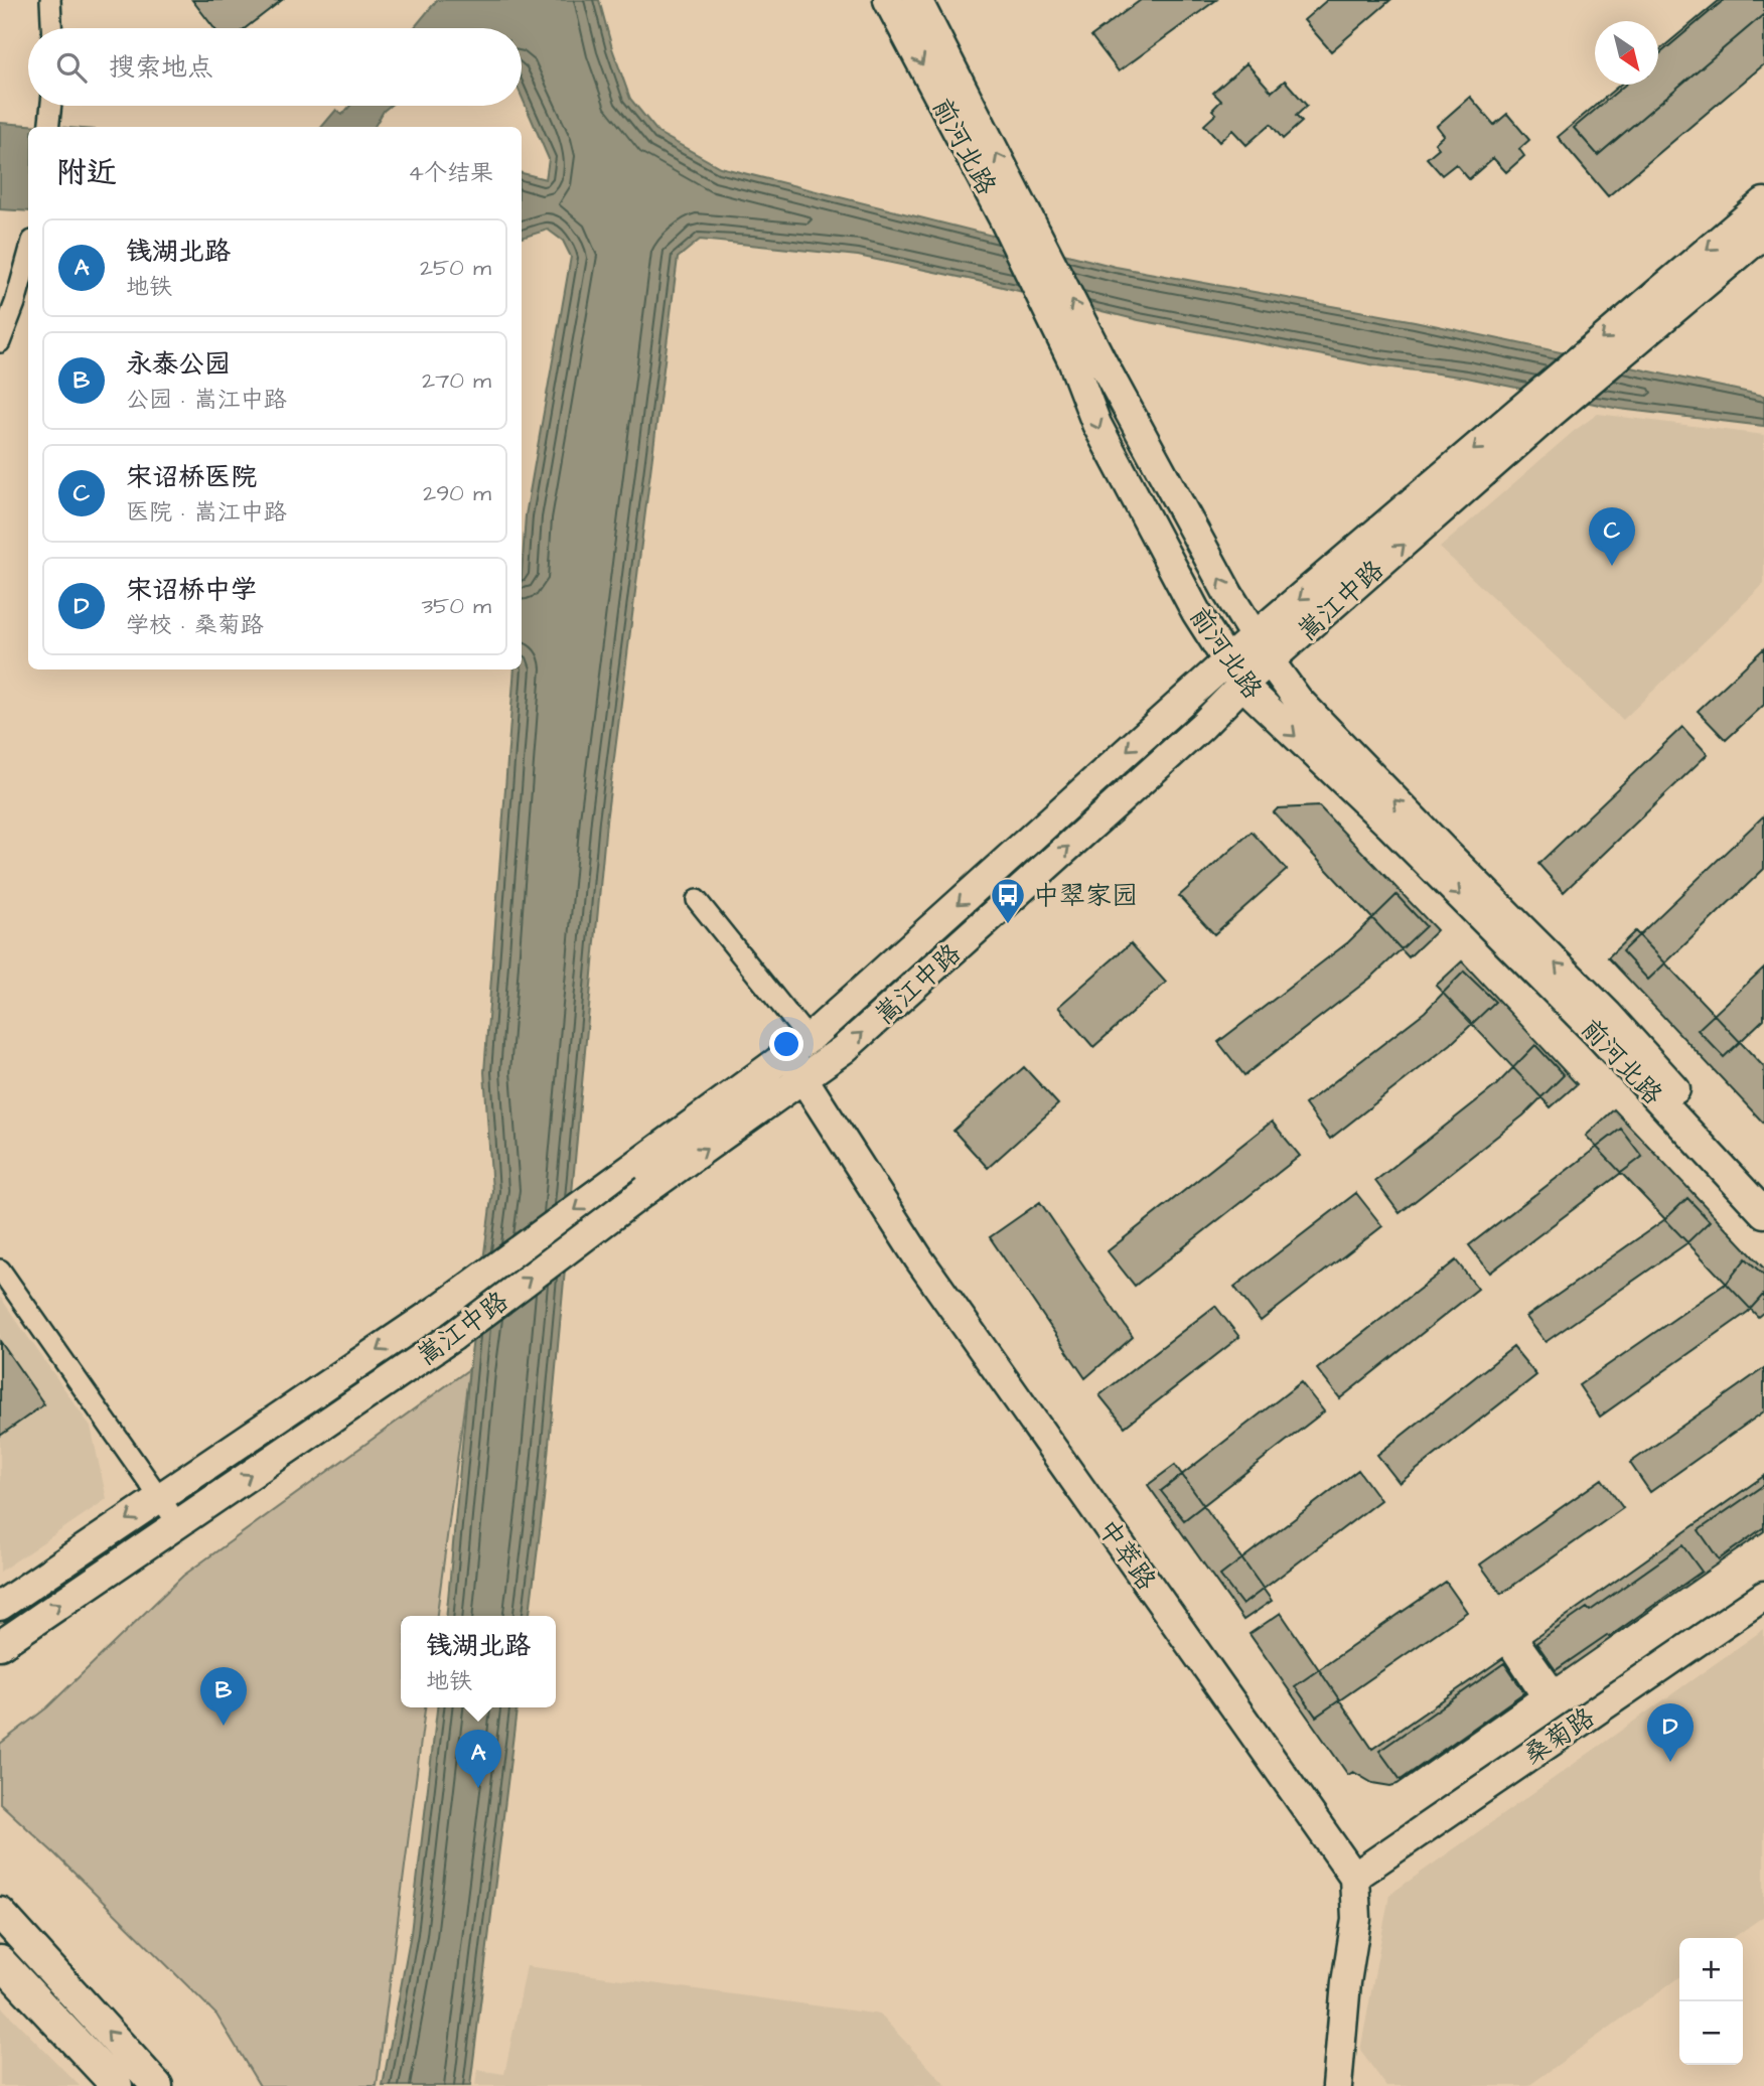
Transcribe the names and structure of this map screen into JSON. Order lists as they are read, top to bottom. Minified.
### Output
{"streets":{"main road":["前河北路","嵩江中路","中萃路","桑菊路"]},"crossings":[["前河北路","嵩江中路"],["嵩江中路","中萃路"],["中萃路","桑菊路"]],"places":{"bus stop":["中翠家园"]},"north":"bottom right","page":{"search":"搜索地点","heading":["附近","4个结果"],"list":[{"mark":"A","name":"钱湖北路","note":"地铁","value":"250 m"},{"mark":"B","name":"永泰公园","note":"公园 · 嵩江中路","value":"270 m"},{"mark":"C","name":"宋诏桥医院","note":"医院 · 嵩江中路","value":"290 m"},{"mark":"D","name":"宋诏桥中学","note":"学校 · 桑菊路","value":"350 m"}],"pins":["C","B","D","A"],"popup":["钱湖北路","地铁"],"map_buttons":["+","−"]}}
